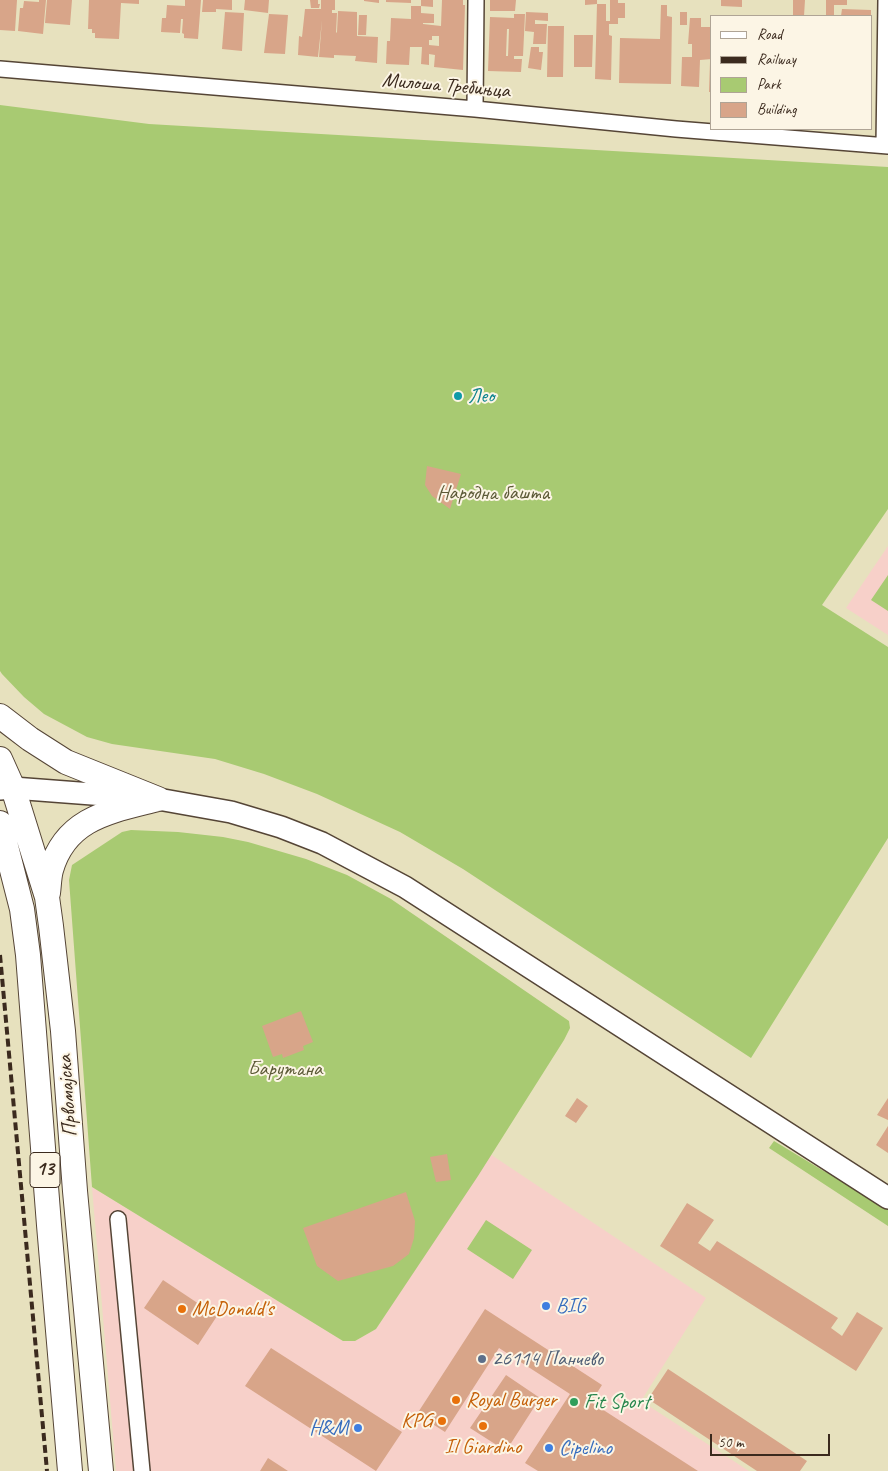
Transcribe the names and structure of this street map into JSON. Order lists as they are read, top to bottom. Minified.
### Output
{"streets":{"main road":["Првомајска","13"],"street":["Милоша Требињца"]},"parks":["Народна башта","Барутана"],"places":["Лео","BIG","McDonald's","26114 Панчево","Royal Burger","Fit Sport","KPG","Il Giardino","H&M","Cipelino"],"legend":["Road","Railway","Park","Building"],"scale_bar":"50 m"}
